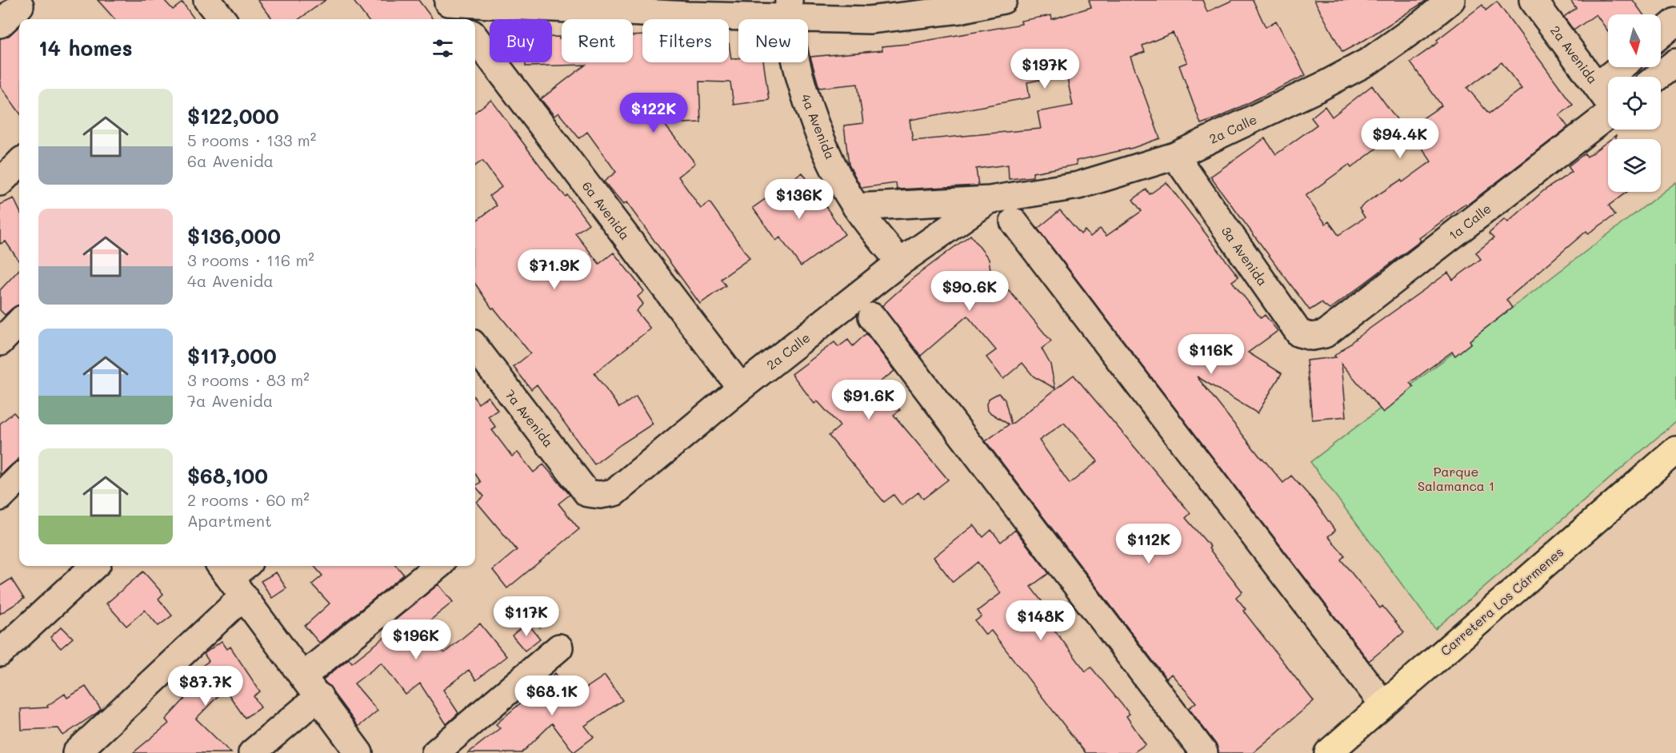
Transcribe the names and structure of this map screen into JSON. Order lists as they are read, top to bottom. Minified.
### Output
{"streets":{"main road":["Carretera Los Cármenes"],"street":["2a Avenida","4a Avenida","2a Calle","6a Avenida","1a Calle","3a Avenida","7a Avenida"]},"crossings":[["4a Avenida","2a Calle"],["2a Calle","6a Avenida"],["2a Calle","3a Avenida"],["2a Calle","7a Avenida"],["1a Calle","3a Avenida"]],"parks":["Parque Salamanca 1"],"north":"bottom","page":{"chip":["Buy","Rent","Filters","New"],"heading":"14 homes","price":["$197K","$122K","$94.4K","$136K","$71.9K","$90.6K","$116K","$91.6K","$112K","$117K","$148K","$196K","$87.7K","$68.1K"],"list":[{"name":"$122,000","note":"5 rooms · 133 m² · 6a Avenida"},{"name":"$136,000","note":"3 rooms · 116 m² · 4a Avenida"},{"name":"$117,000","note":"3 rooms · 83 m² · 7a Avenida"},{"name":"$68,100","note":"2 rooms · 60 m² · Apartment"}]}}
